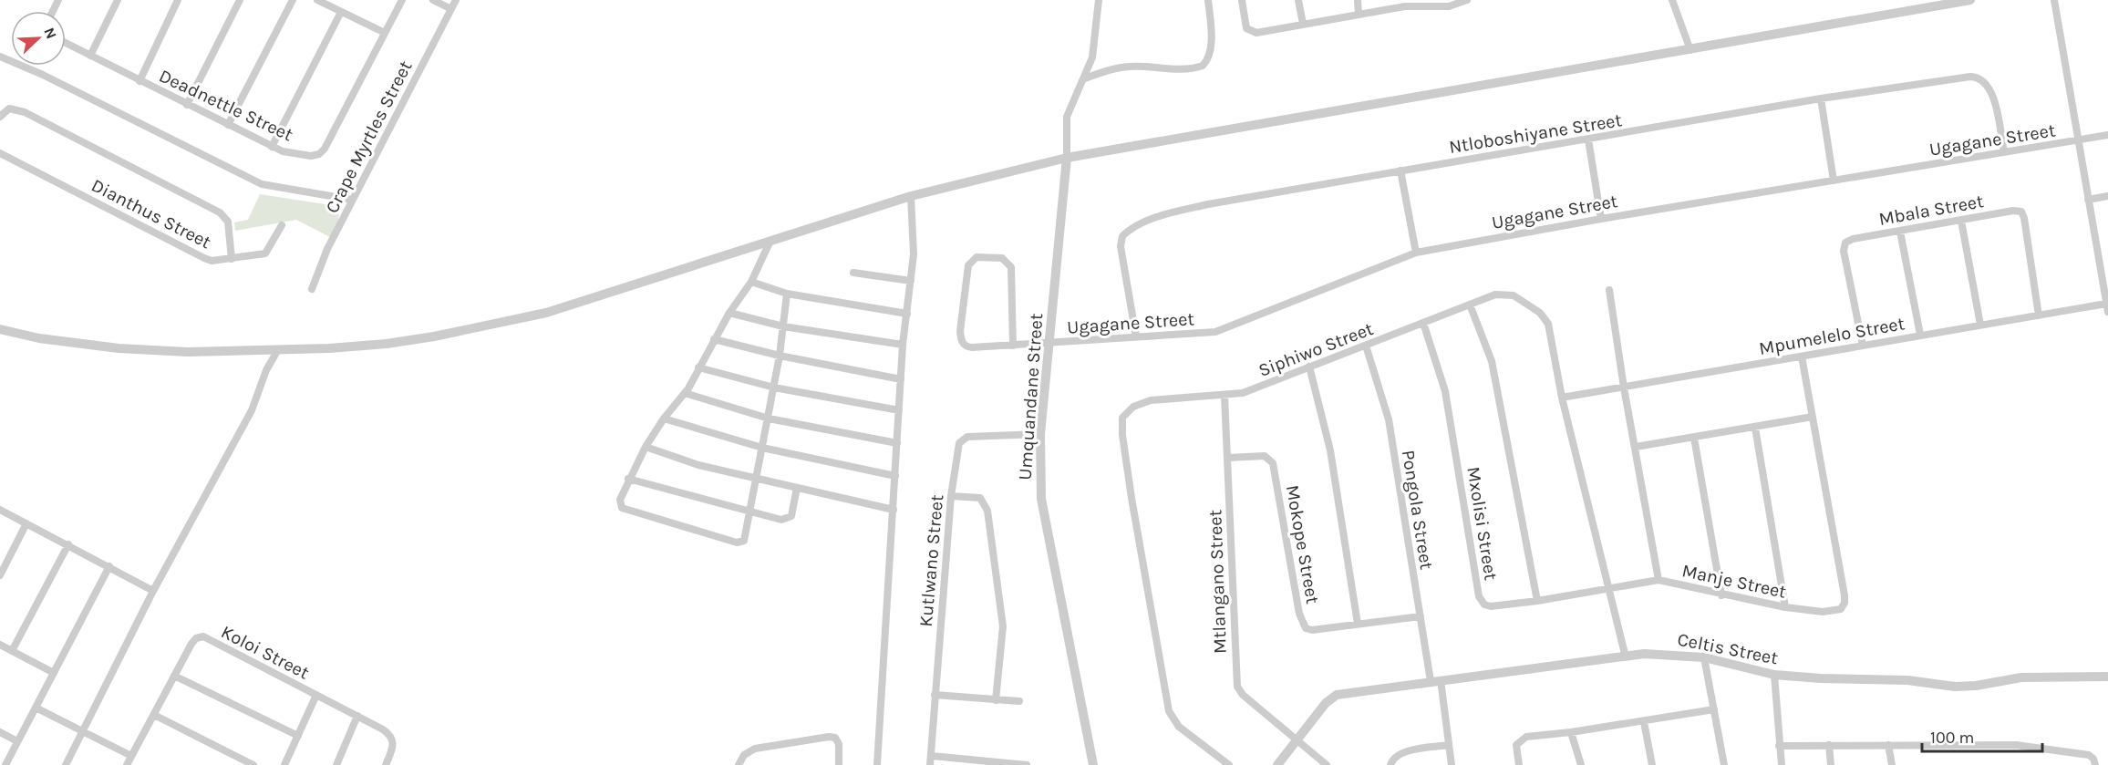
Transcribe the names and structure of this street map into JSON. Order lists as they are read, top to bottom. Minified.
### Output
{"streets":{"street":["Deadnettle Street","Ntloboshiyane Street","Crape Myrtles Street","Ugagane Street","Mbala Street","Dianthus Street","Mpumelelo Street","Siphiwo Street","Umquandane Street","Pongola Street","Mxolisi Street","Mokope Street","Kutlwano Street","Manje Street","Mtlangano Street","Celtis Street","Koloi Street"]},"crossings":[["Ntloboshiyane Street","Ugagane Street"],["Ugagane Street","Umquandane Street"],["Mbala Street","Mpumelelo Street"],["Mpumelelo Street","Siphiwo Street"],["Mpumelelo Street","Manje Street"],["Siphiwo Street","Pongola Street"],["Siphiwo Street","Mxolisi Street"],["Siphiwo Street","Mtlangano Street"],["Siphiwo Street","Celtis Street"],["Umquandane Street","Kutlwano Street"],["Pongola Street","Mokope Street"],["Pongola Street","Celtis Street"],["Mxolisi Street","Manje Street"],["Mokope Street","Mtlangano Street"],["Mtlangano Street","Celtis Street"]],"scale_bar":"100 m","north":"top right"}
